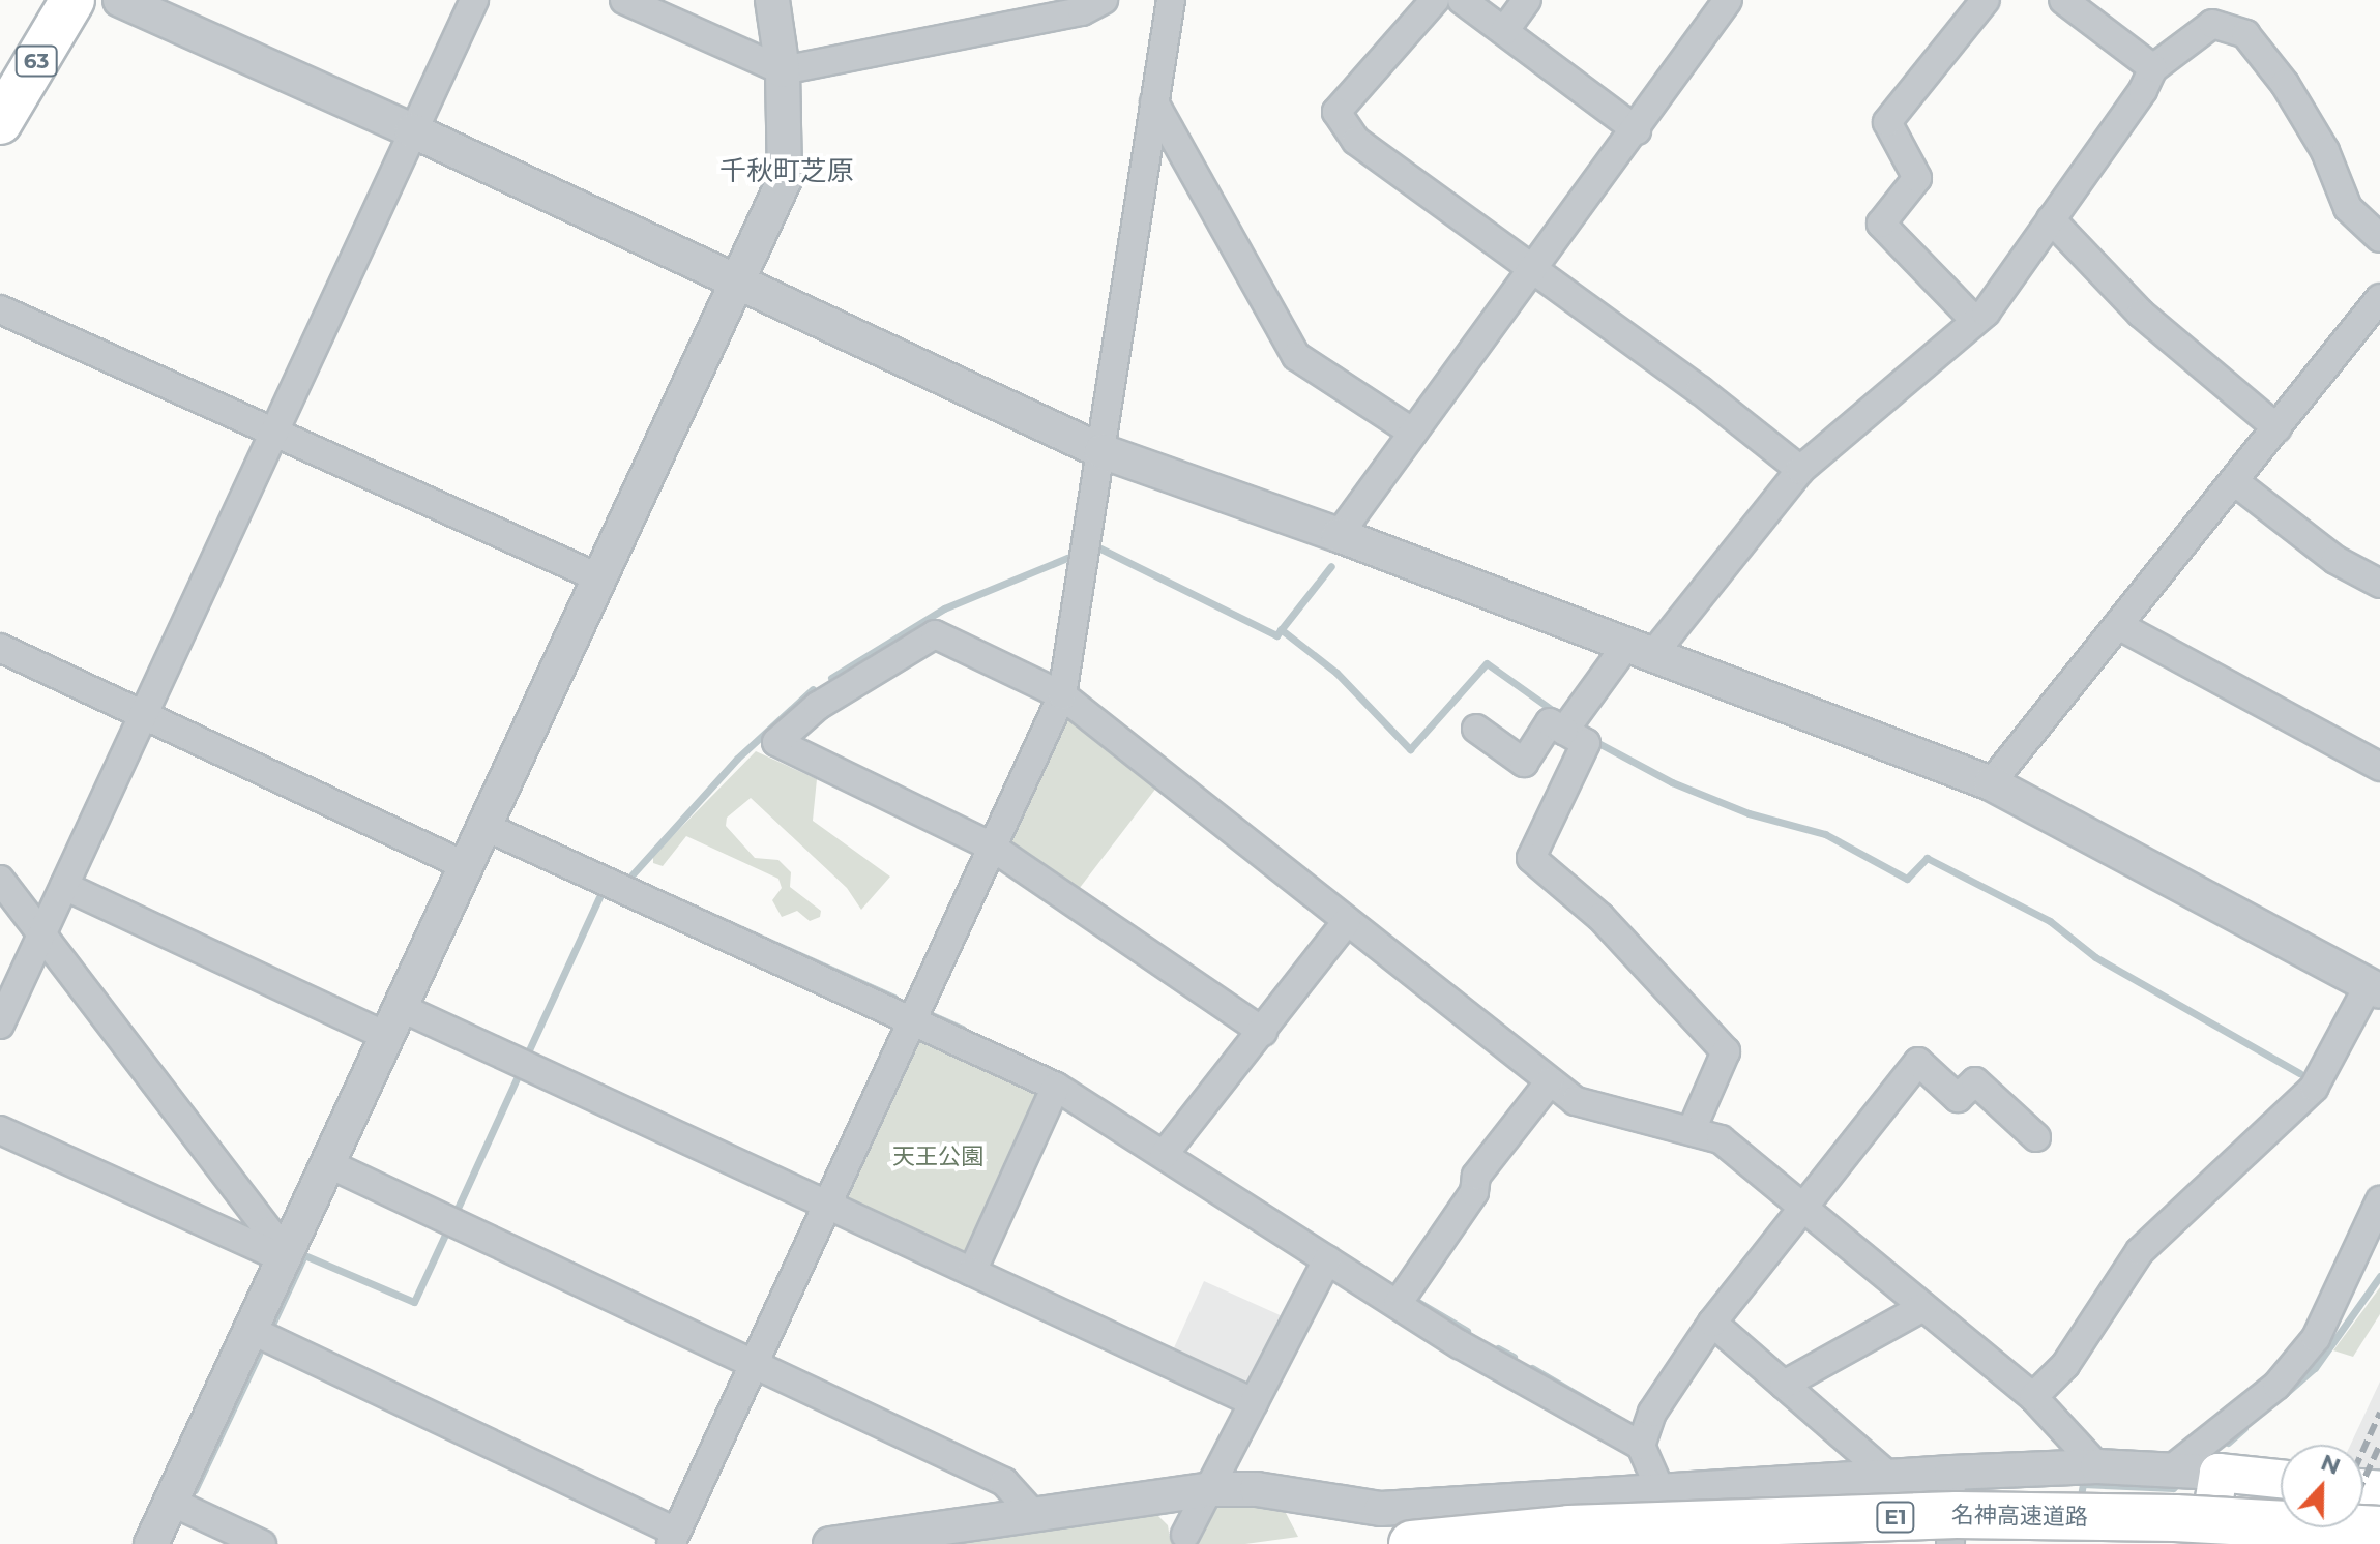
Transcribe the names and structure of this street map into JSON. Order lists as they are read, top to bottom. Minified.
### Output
{"streets":{"highway":["名神高速道路","E1"],"main road":["63"]},"districts":["千秋町芝原"],"parks":["天王公園"],"north":"top"}
